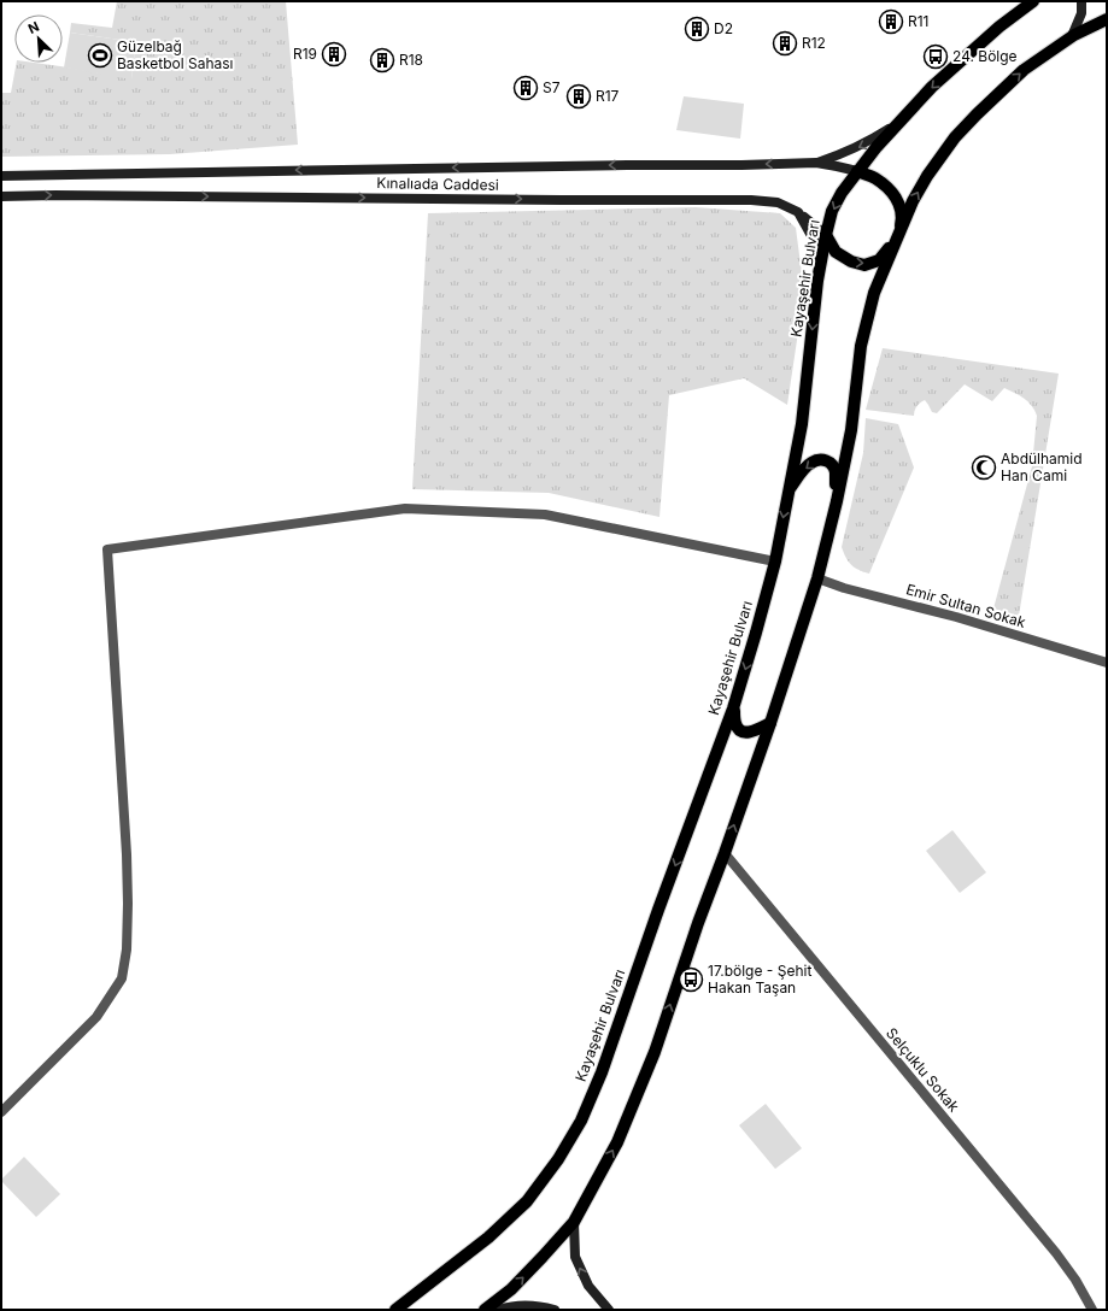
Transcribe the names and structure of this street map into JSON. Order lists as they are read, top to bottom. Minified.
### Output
{"streets":{"main road":["Kınalıada Caddesi","Kayaşehir Bulvarı"],"street":["Emir Sultan Sokak","Selçuklu Sokak"]},"crossings":[["Kınalıada Caddesi","Kayaşehir Bulvarı"]],"places":{"building":["R11","D2","R12","R19","R18","S7","R17"],"sports":["Güzelbağ Basketbol Sahası"],"bus stop":["24. Bölge","17.bölge - Şehit Hakan Taşan"],"mosque":["Abdülhamid Han Cami"]},"north":"top left"}
